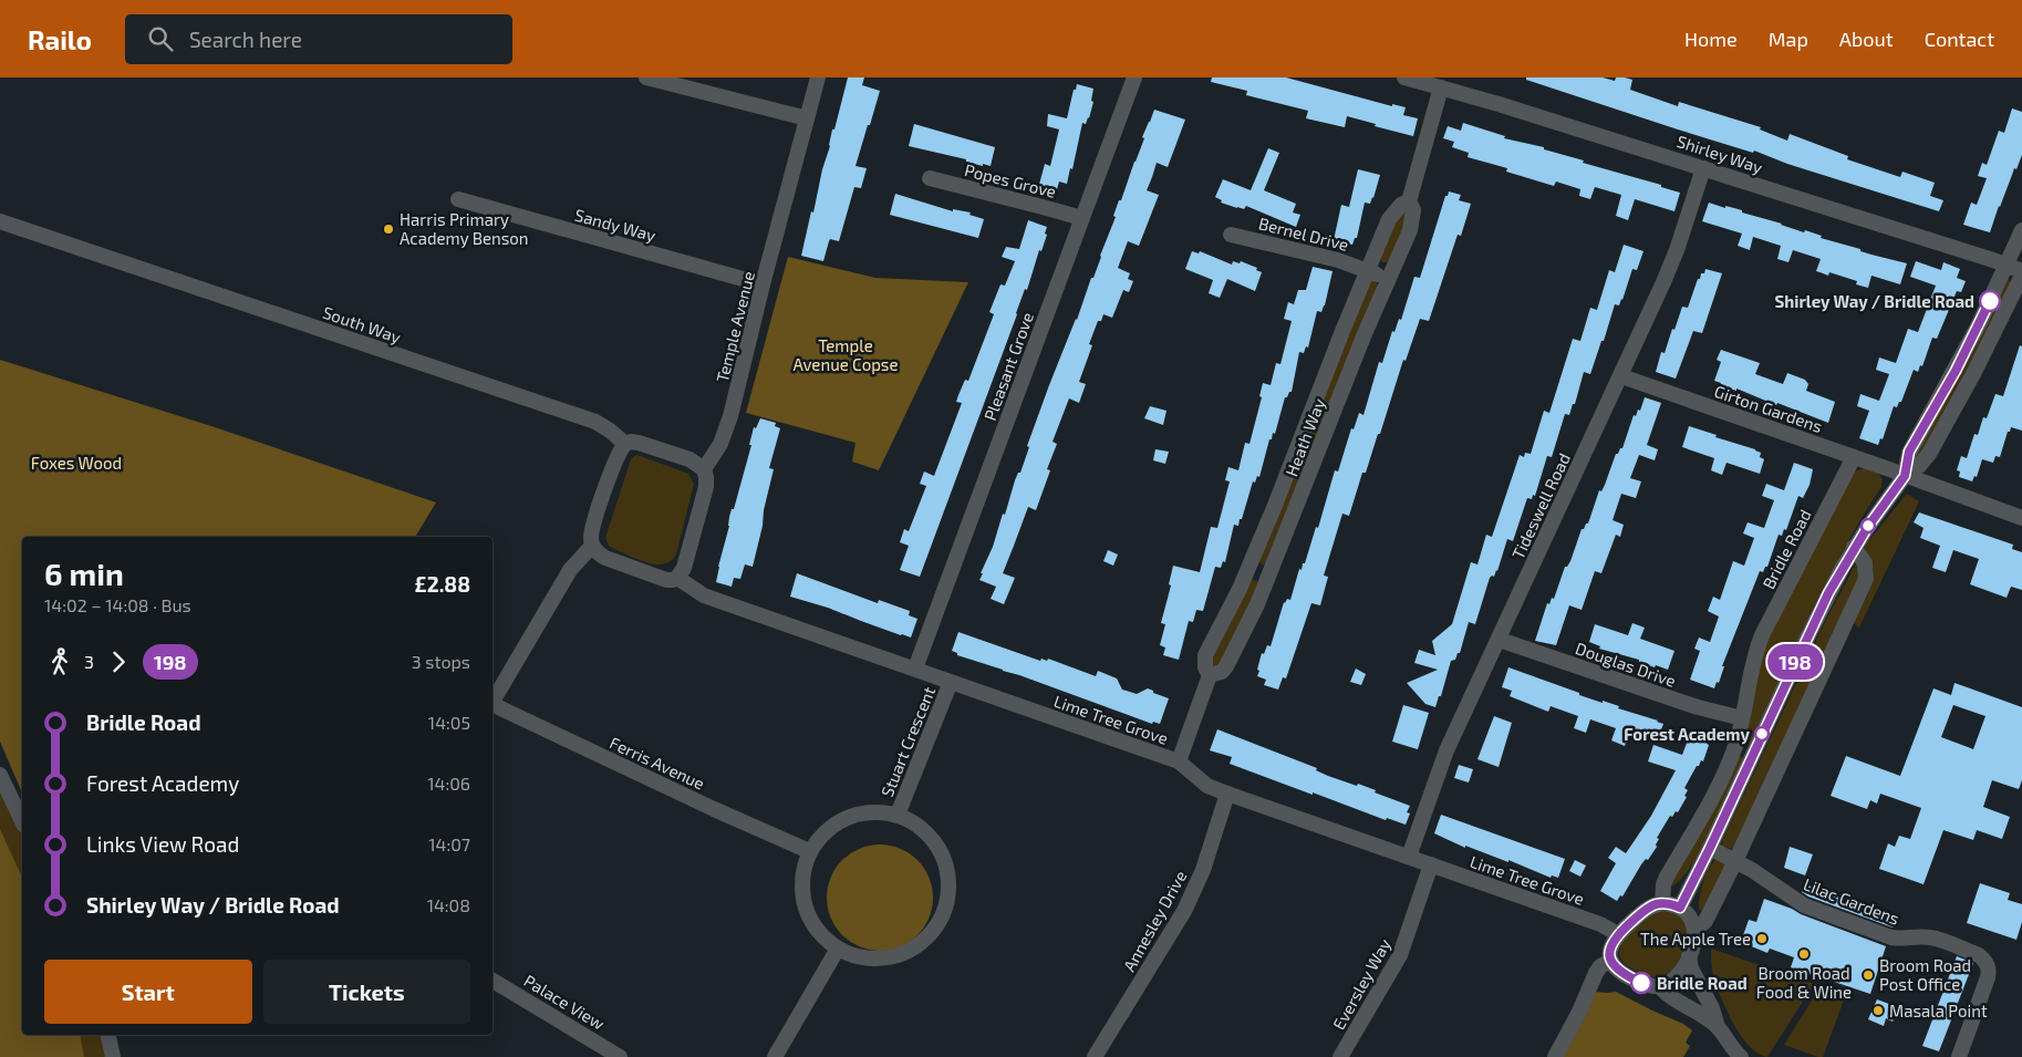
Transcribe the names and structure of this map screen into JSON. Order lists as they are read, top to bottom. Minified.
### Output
{"streets":{"street":["Shirley Way","Popes Grove","Sandy Way","Bernel Drive","South Way","Temple Avenue","Pleasant Grove","Girton Gardens","Heath Way","Tideswell Road","Bridle Road","Douglas Drive","Lime Tree Grove","Stuart Crescent","Ferris Avenue","Lilac Gardens","Annesley Drive","Eversley Way","Palace View"]},"crossings":[["Shirley Way","Heath Way"],["Shirley Way","Tideswell Road"],["Popes Grove","Pleasant Grove"],["Sandy Way","Temple Avenue"],["Bernel Drive","Heath Way"],["South Way","Temple Avenue"],["South Way","Lime Tree Grove"],["Temple Avenue","Lime Tree Grove"],["Pleasant Grove","Lime Tree Grove"],["Girton Gardens","Tideswell Road"],["Girton Gardens","Bridle Road"],["Heath Way","Lime Tree Grove"],["Tideswell Road","Douglas Drive"],["Tideswell Road","Lime Tree Grove"],["Bridle Road","Douglas Drive"],["Bridle Road","Lime Tree Grove"],["Lime Tree Grove","Stuart Crescent"],["Lime Tree Grove","Annesley Drive"],["Lime Tree Grove","Eversley Way"],["Stuart Crescent","Ferris Avenue"]],"parks":["Temple Avenue Copse","Foxes Wood"],"places":["Harris Primary Academy Benson","Shirley Way / Bridle Road","Forest Academy","The Apple Tree","Broom Road Food & Wine","Broom Road Post Office","Bridle Road","Masala Point"],"lines":["bus line 198"],"page":{"header":"Railo","search":"Search here","nav":["Home","Map","About","Contact"],"on_map":"198","heading":["6 min","14:02 – 14:08 · Bus","£2.88"],"legs":["3","198","3 stops"],"list":[{"name":"Bridle Road","value":"14:05"},{"name":"Forest Academy","value":"14:06"},{"name":"Links View Road","value":"14:07"},{"name":"Shirley Way / Bridle Road","value":"14:08"}],"buttons":["Start","Tickets"]}}
